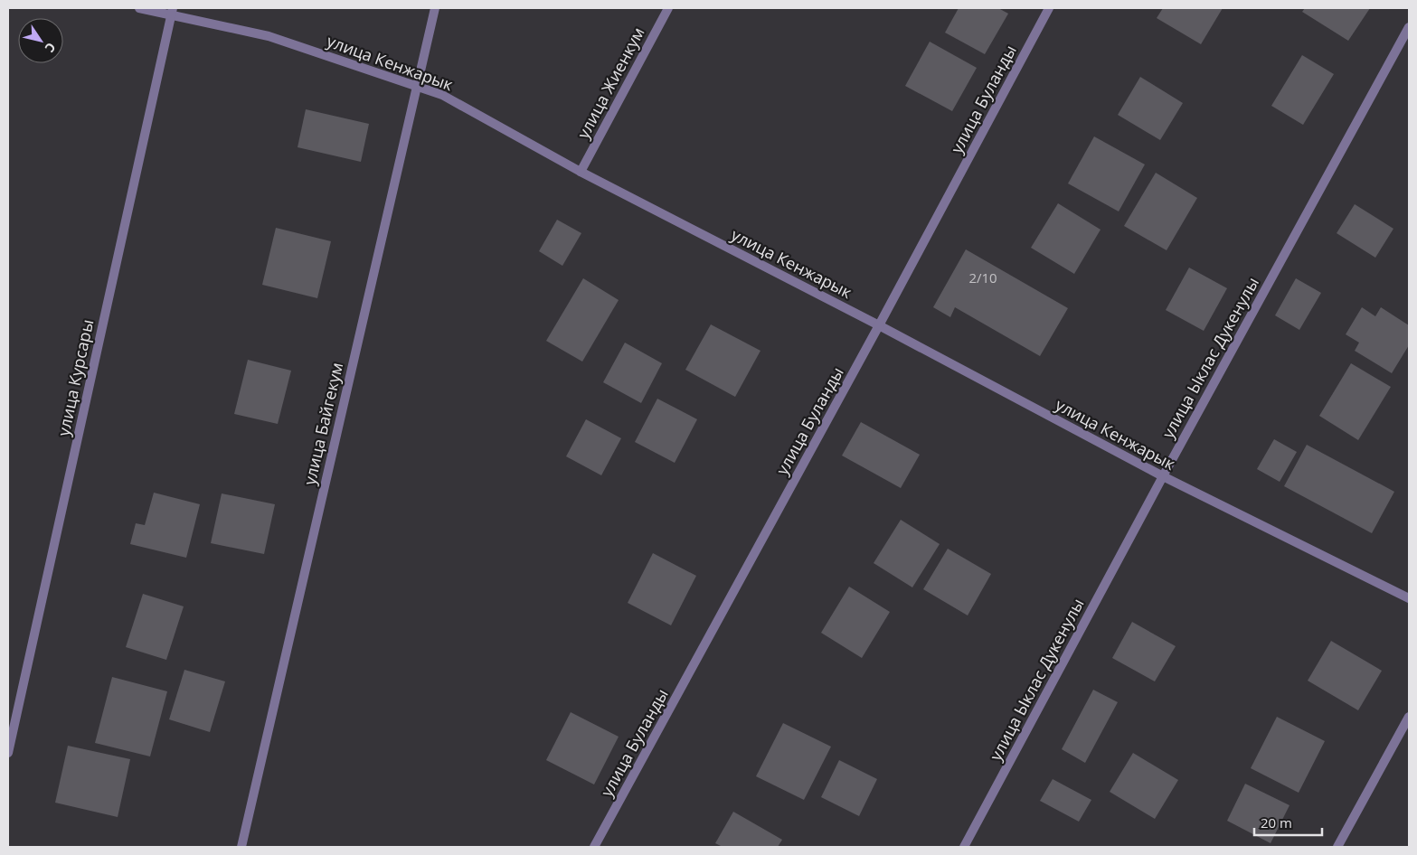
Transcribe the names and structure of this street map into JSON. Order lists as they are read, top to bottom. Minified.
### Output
{"streets":{"street":["улица Кенжарык","улица Жиенкум","улица Буланды","улица Ыклас Дукенулы","улица Курсары","улица Байгекум"]},"crossings":[["улица Кенжарык","улица Жиенкум"],["улица Кенжарык","улица Буланды"],["улица Кенжарык","улица Ыклас Дукенулы"],["улица Кенжарык","улица Курсары"],["улица Кенжарык","улица Байгекум"]],"house_numbers":["2/10"],"scale_bar":"20 m","north":"bottom right"}
